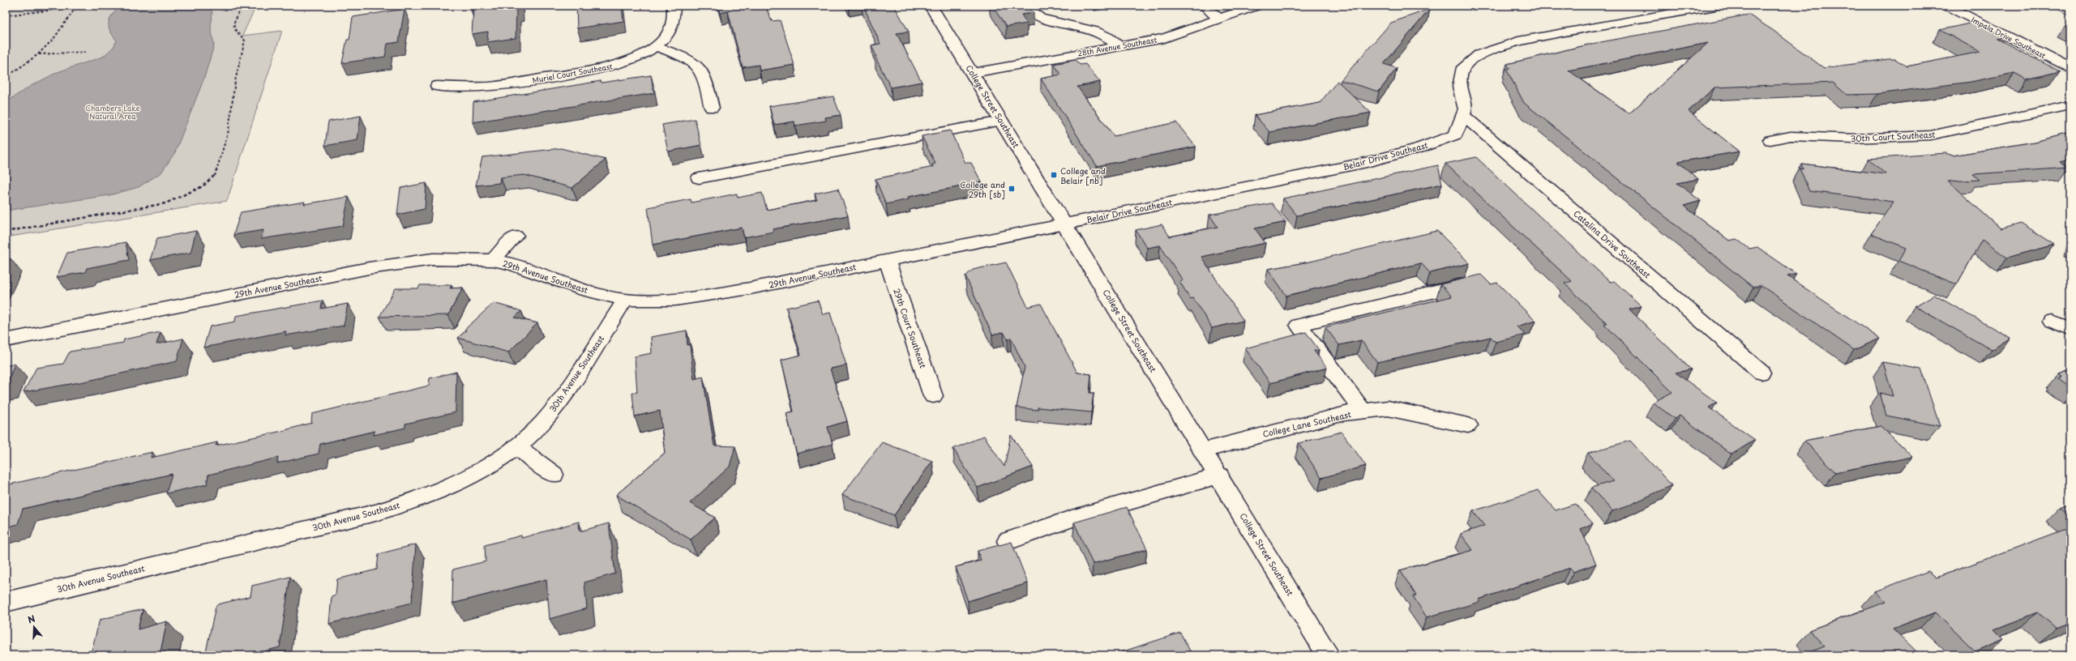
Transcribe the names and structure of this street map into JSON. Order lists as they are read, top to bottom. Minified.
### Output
{"streets":{"street":["Impala Drive Southeast","28th Avenue Southeast","Muriel Court Southeast","College Street Southeast","30th Court Southeast","Belair Drive Southeast","Catalina Drive Southeast","29th Avenue Southeast","29th Court Southeast","30th Avenue Southeast","College Lane Southeast"]},"crossings":[["28th Avenue Southeast","College Street Southeast"],["College Street Southeast","Belair Drive Southeast"],["College Street Southeast","29th Avenue Southeast"],["College Street Southeast","College Lane Southeast"],["Belair Drive Southeast","Catalina Drive Southeast"],["Belair Drive Southeast","29th Avenue Southeast"],["29th Avenue Southeast","29th Court Southeast"],["29th Avenue Southeast","30th Avenue Southeast"]],"parks":["Chambers Lake Natural Area"],"places":{"transit":["College and Belair [nb]","College and 29th [sb]"]},"north":"top"}
